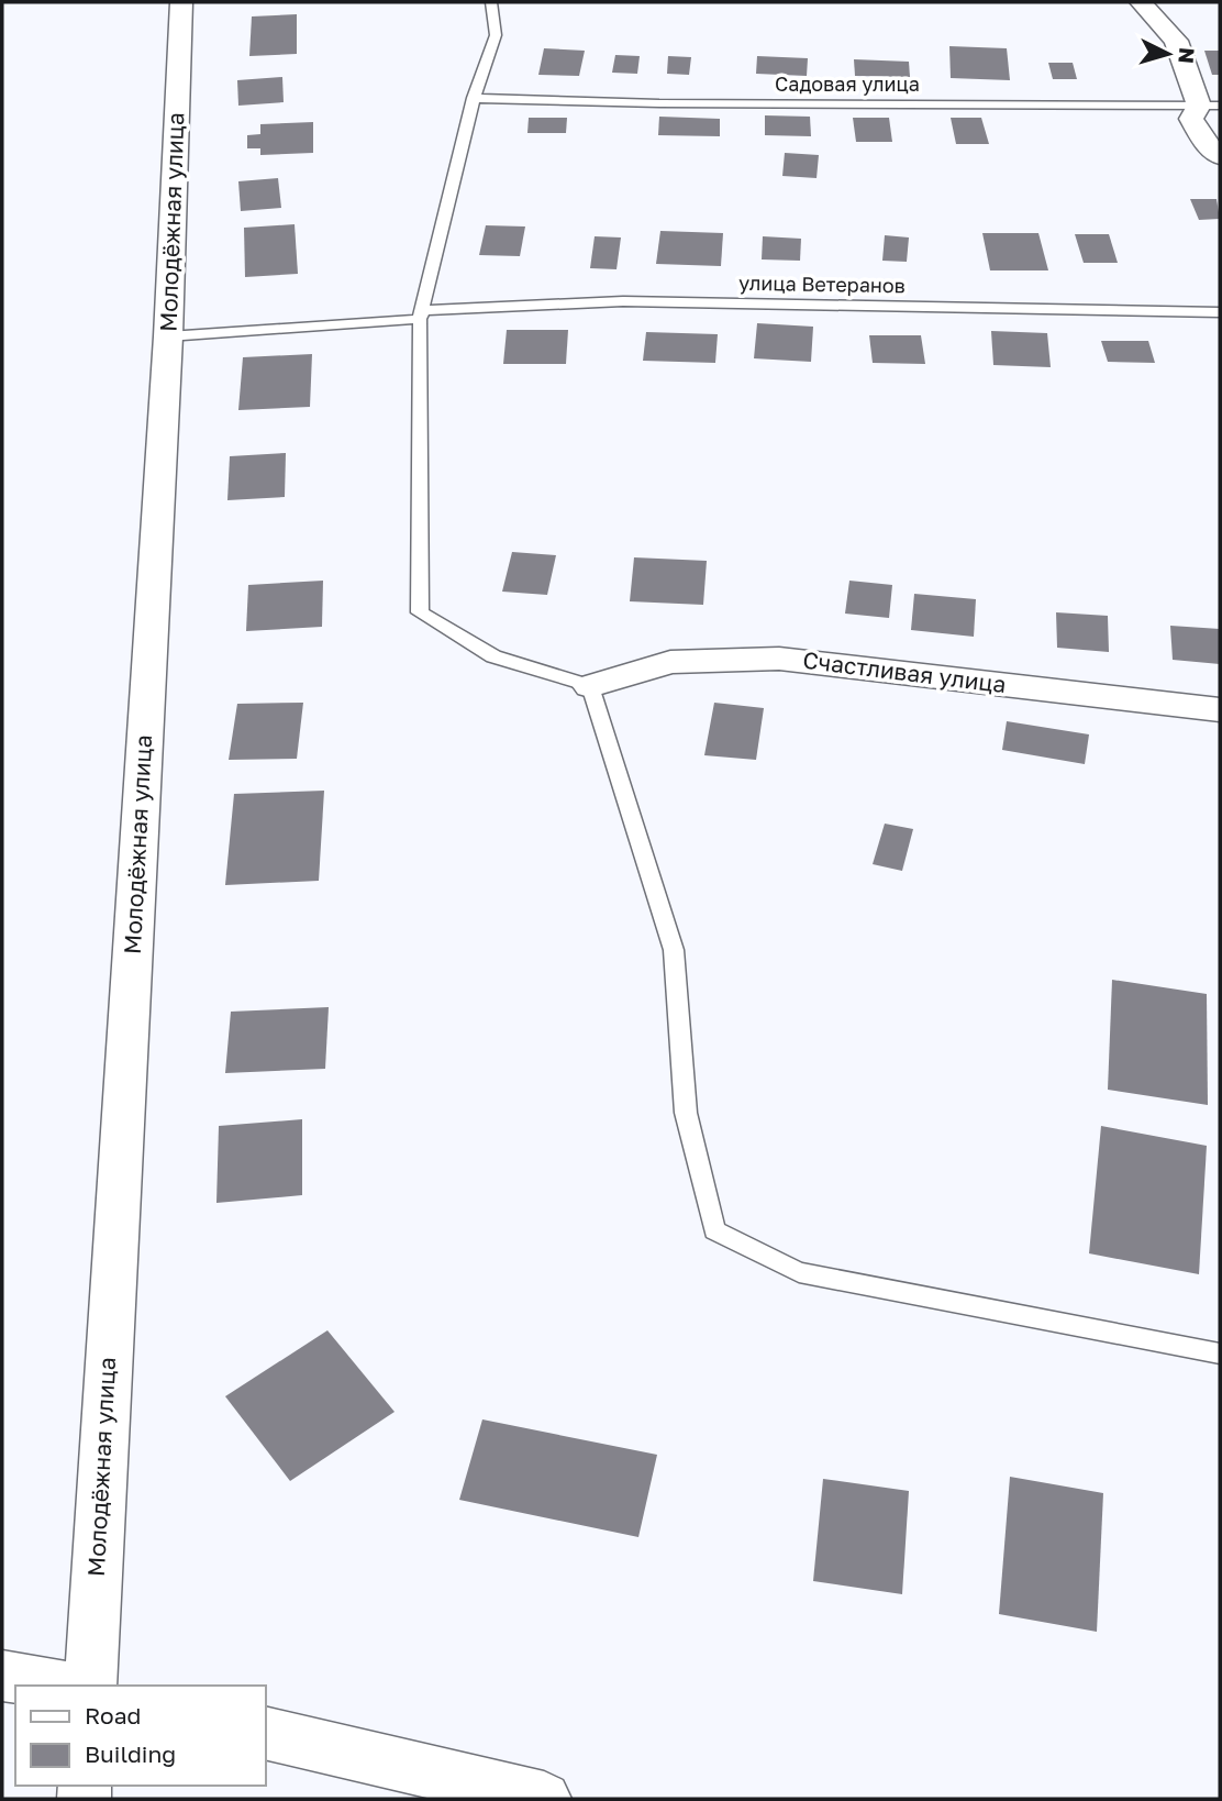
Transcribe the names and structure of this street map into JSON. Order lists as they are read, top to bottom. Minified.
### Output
{"streets":{"street":["Молодёжная улица","Счастливая улица"],"lane":["Садовая улица","улица Ветеранов"]},"crossings":[["Молодёжная улица","улица Ветеранов"]],"legend":["Road","Building"],"north":"right"}
